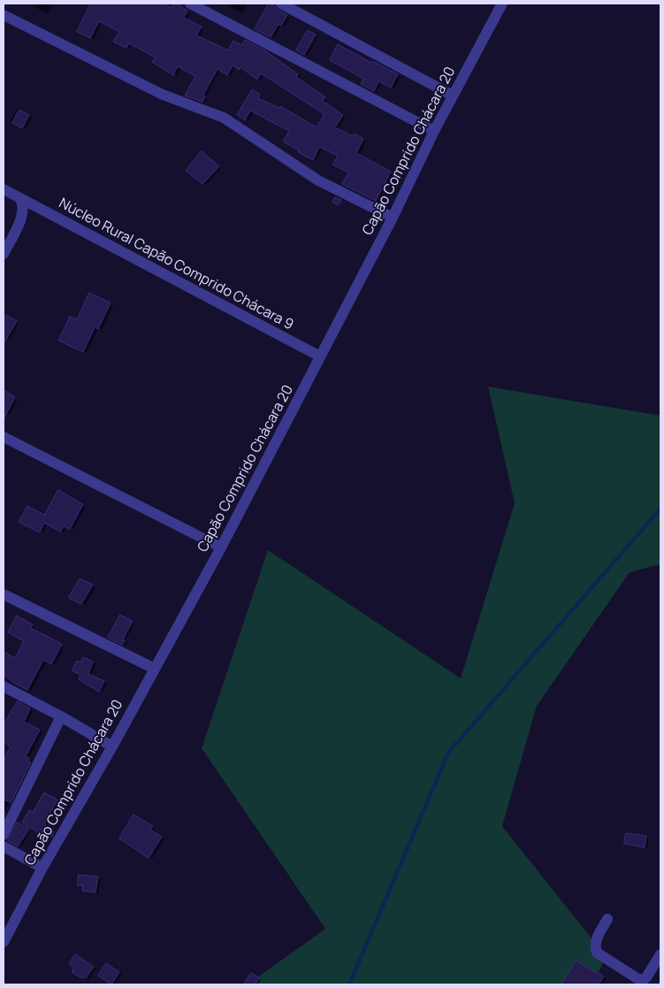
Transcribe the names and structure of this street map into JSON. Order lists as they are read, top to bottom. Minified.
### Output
{"streets":{"street":["Capão Comprido Chácara 20","Núcleo Rural Capão Comprido Chácara 9"]},"crossings":[["Capão Comprido Chácara 20","Núcleo Rural Capão Comprido Chácara 9"]]}
